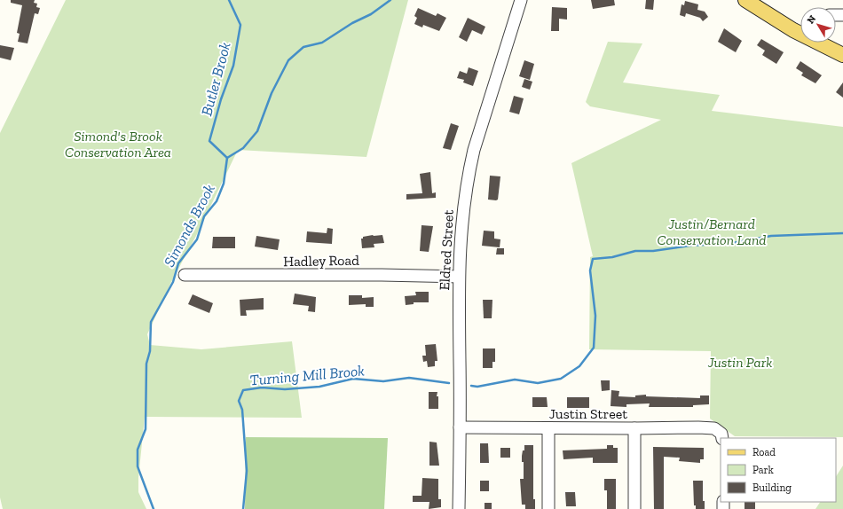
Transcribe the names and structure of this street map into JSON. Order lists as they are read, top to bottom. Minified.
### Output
{"streets":{"street":["Eldred Street","Hadley Road","Justin Street"]},"crossings":[["Eldred Street","Hadley Road"],["Eldred Street","Justin Street"]],"water":["Butler Brook","Simonds Brook","Turning Mill Brook"],"parks":["Simond's Brook Conservation Area","Justin/Bernard Conservation Land","Justin Park"],"legend":["Road","Park","Building"],"north":"top left"}
